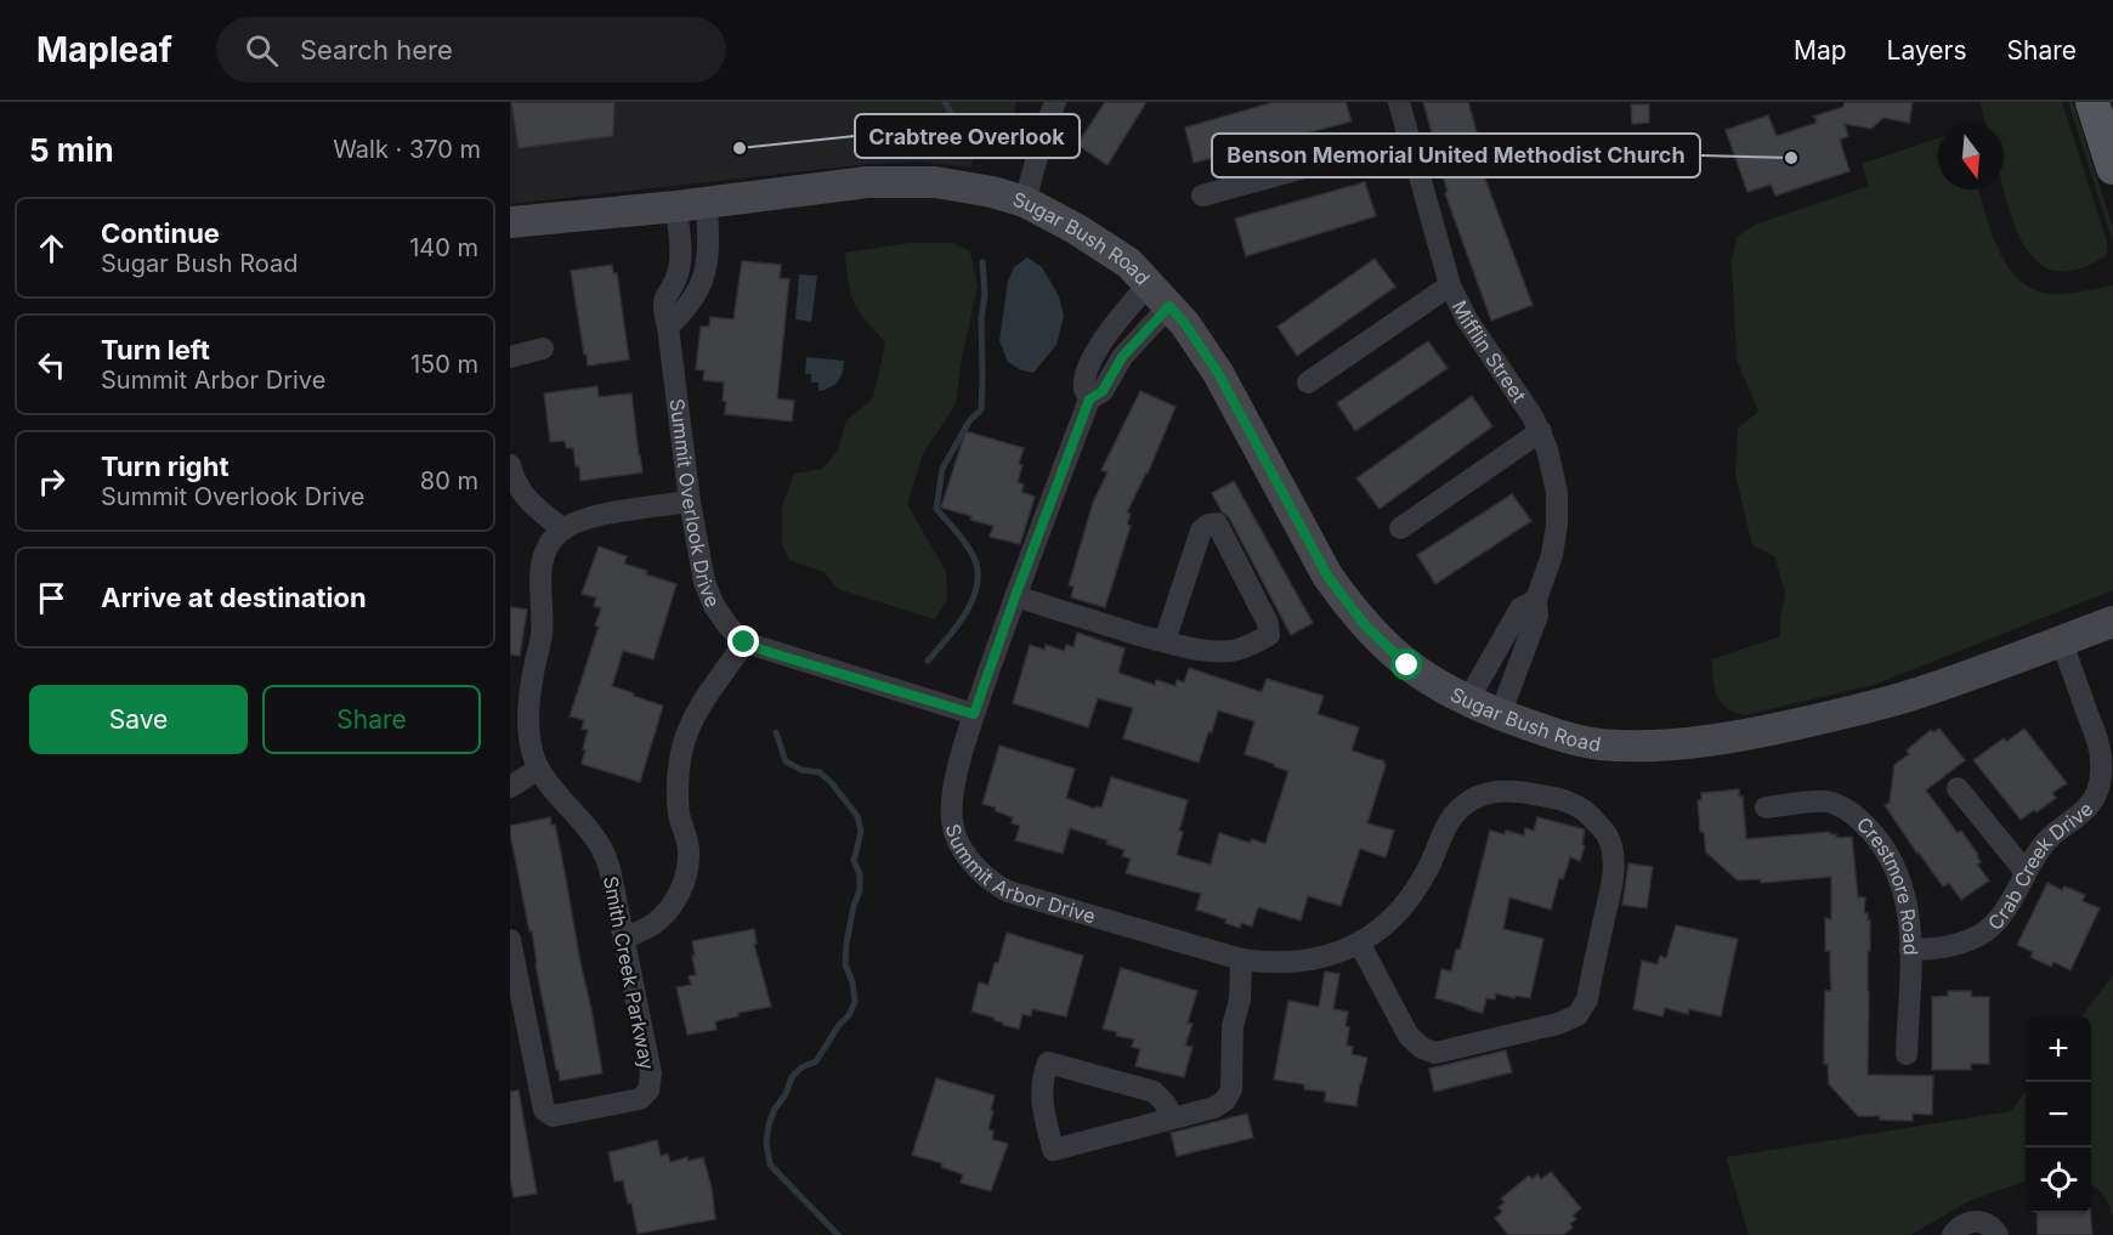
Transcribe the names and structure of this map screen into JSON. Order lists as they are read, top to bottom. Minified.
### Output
{"streets":{"street":["Sugar Bush Road","Mifflin Street","Summit Overlook Drive","Crab Creek Drive","Summit Arbor Drive","Crestmore Road","Smith Creek Parkway"]},"crossings":[["Sugar Bush Road","Mifflin Street"],["Sugar Bush Road","Summit Overlook Drive"],["Sugar Bush Road","Crab Creek Drive"],["Sugar Bush Road","Summit Arbor Drive"],["Summit Overlook Drive","Summit Arbor Drive"],["Crab Creek Drive","Crestmore Road"]],"places":["Crabtree Overlook","Benson Memorial United Methodist Church"],"north":"bottom","page":{"header":"Mapleaf","search":"Search here","nav":["Map","Layers","Share"],"heading":["5 min","Walk · 370 m"],"list":[["Continue","Sugar Bush Road","140 m"],["Turn left","Summit Arbor Drive","150 m"],["Turn right","Summit Overlook Drive","80 m"],"Arrive at destination"],"buttons":["Save","Share"],"map_buttons":["+","−"]}}
